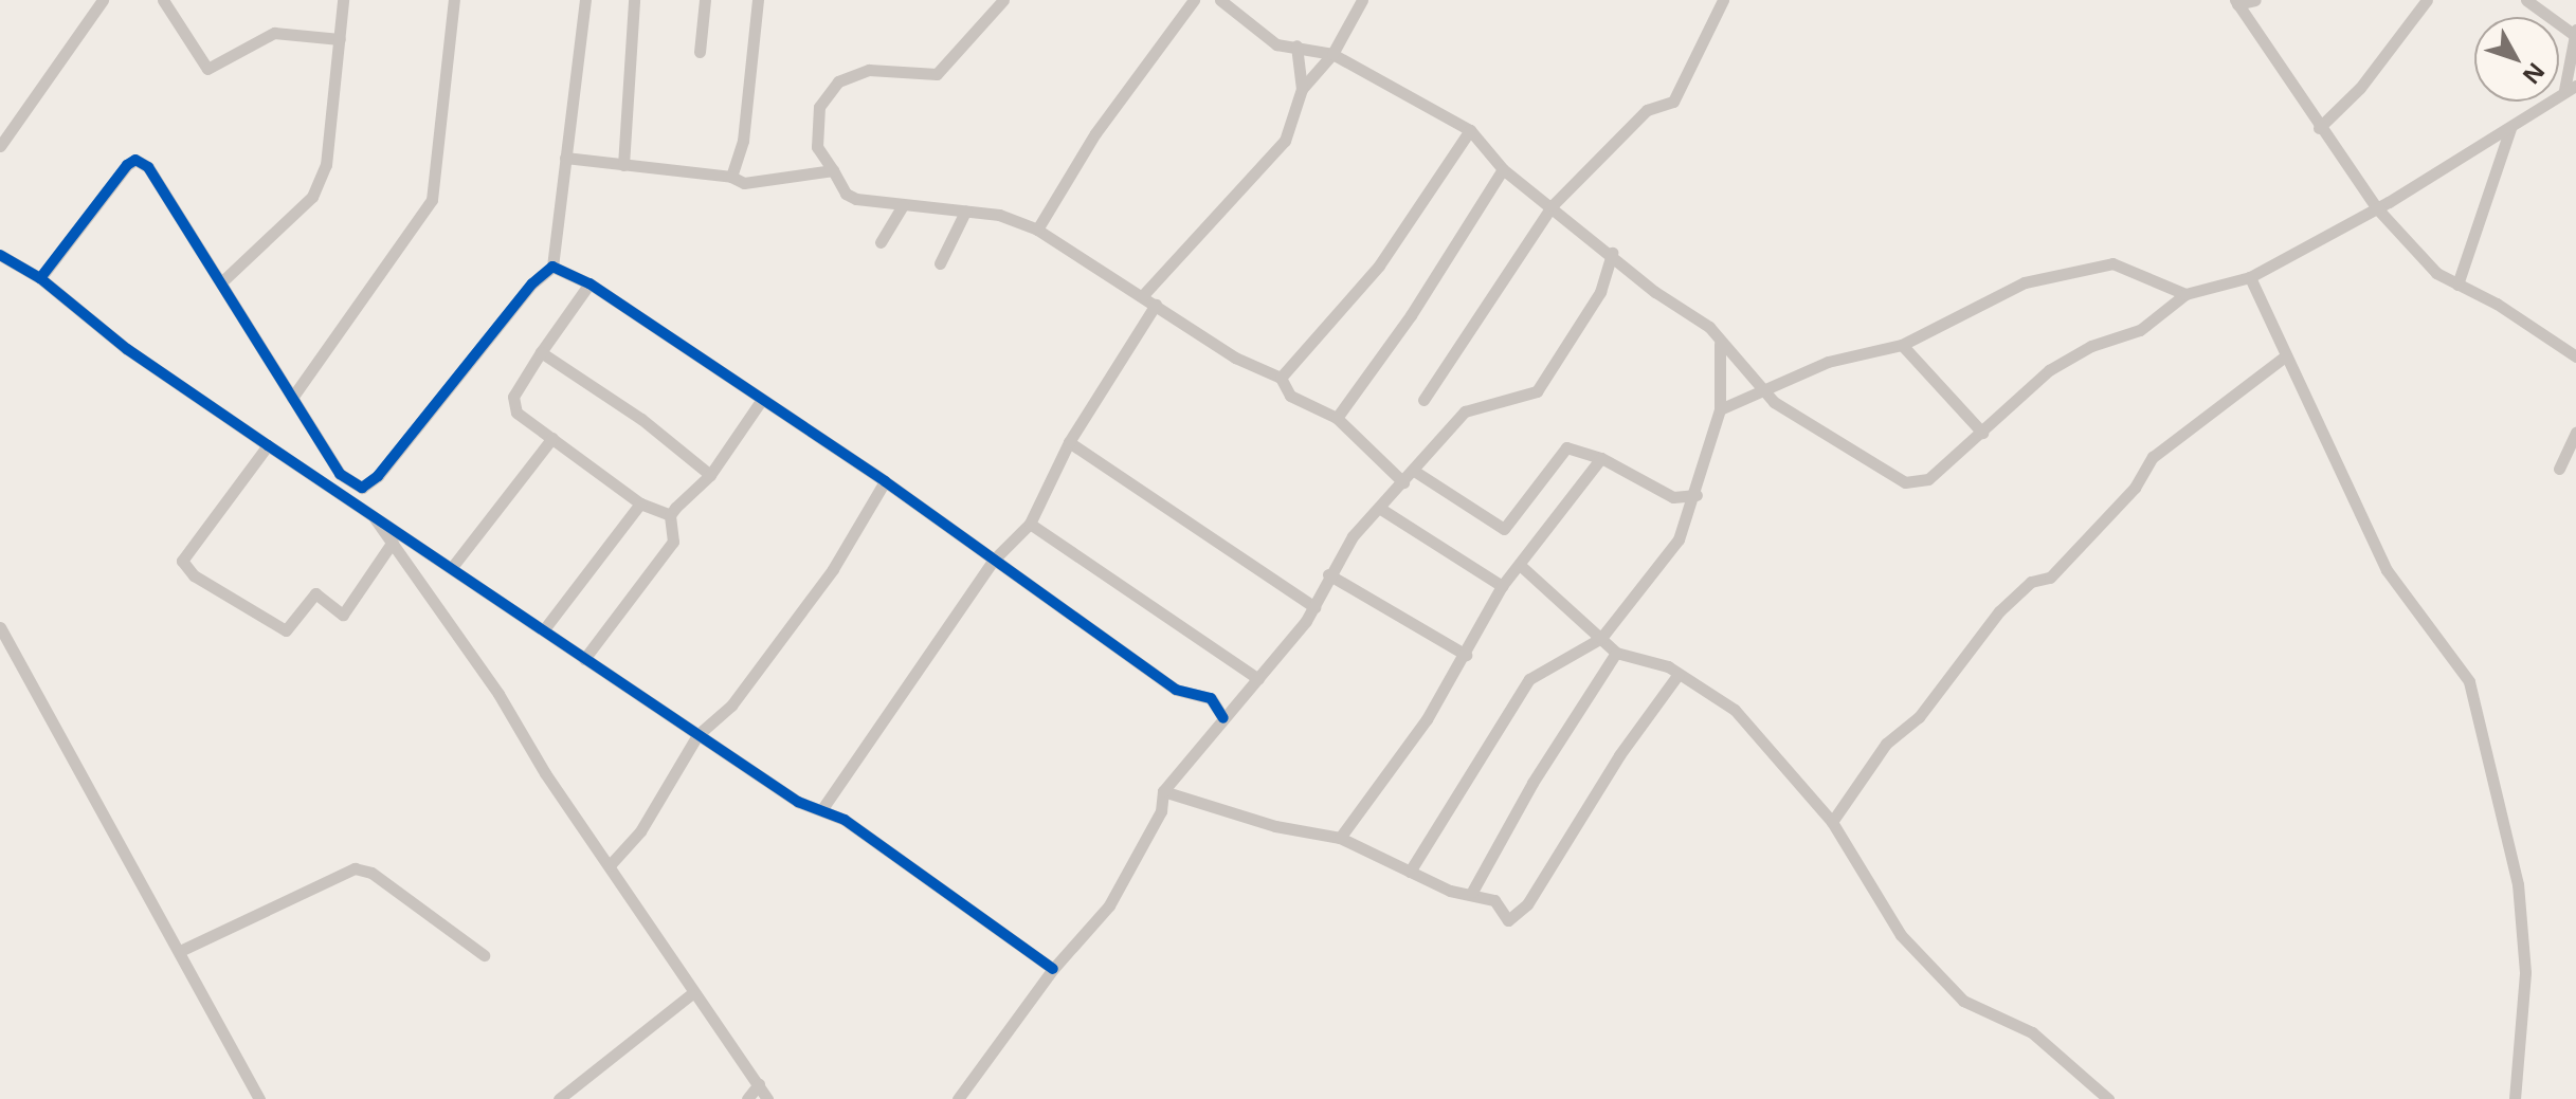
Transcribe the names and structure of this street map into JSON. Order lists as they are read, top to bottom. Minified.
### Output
{"north":"bottom right"}
